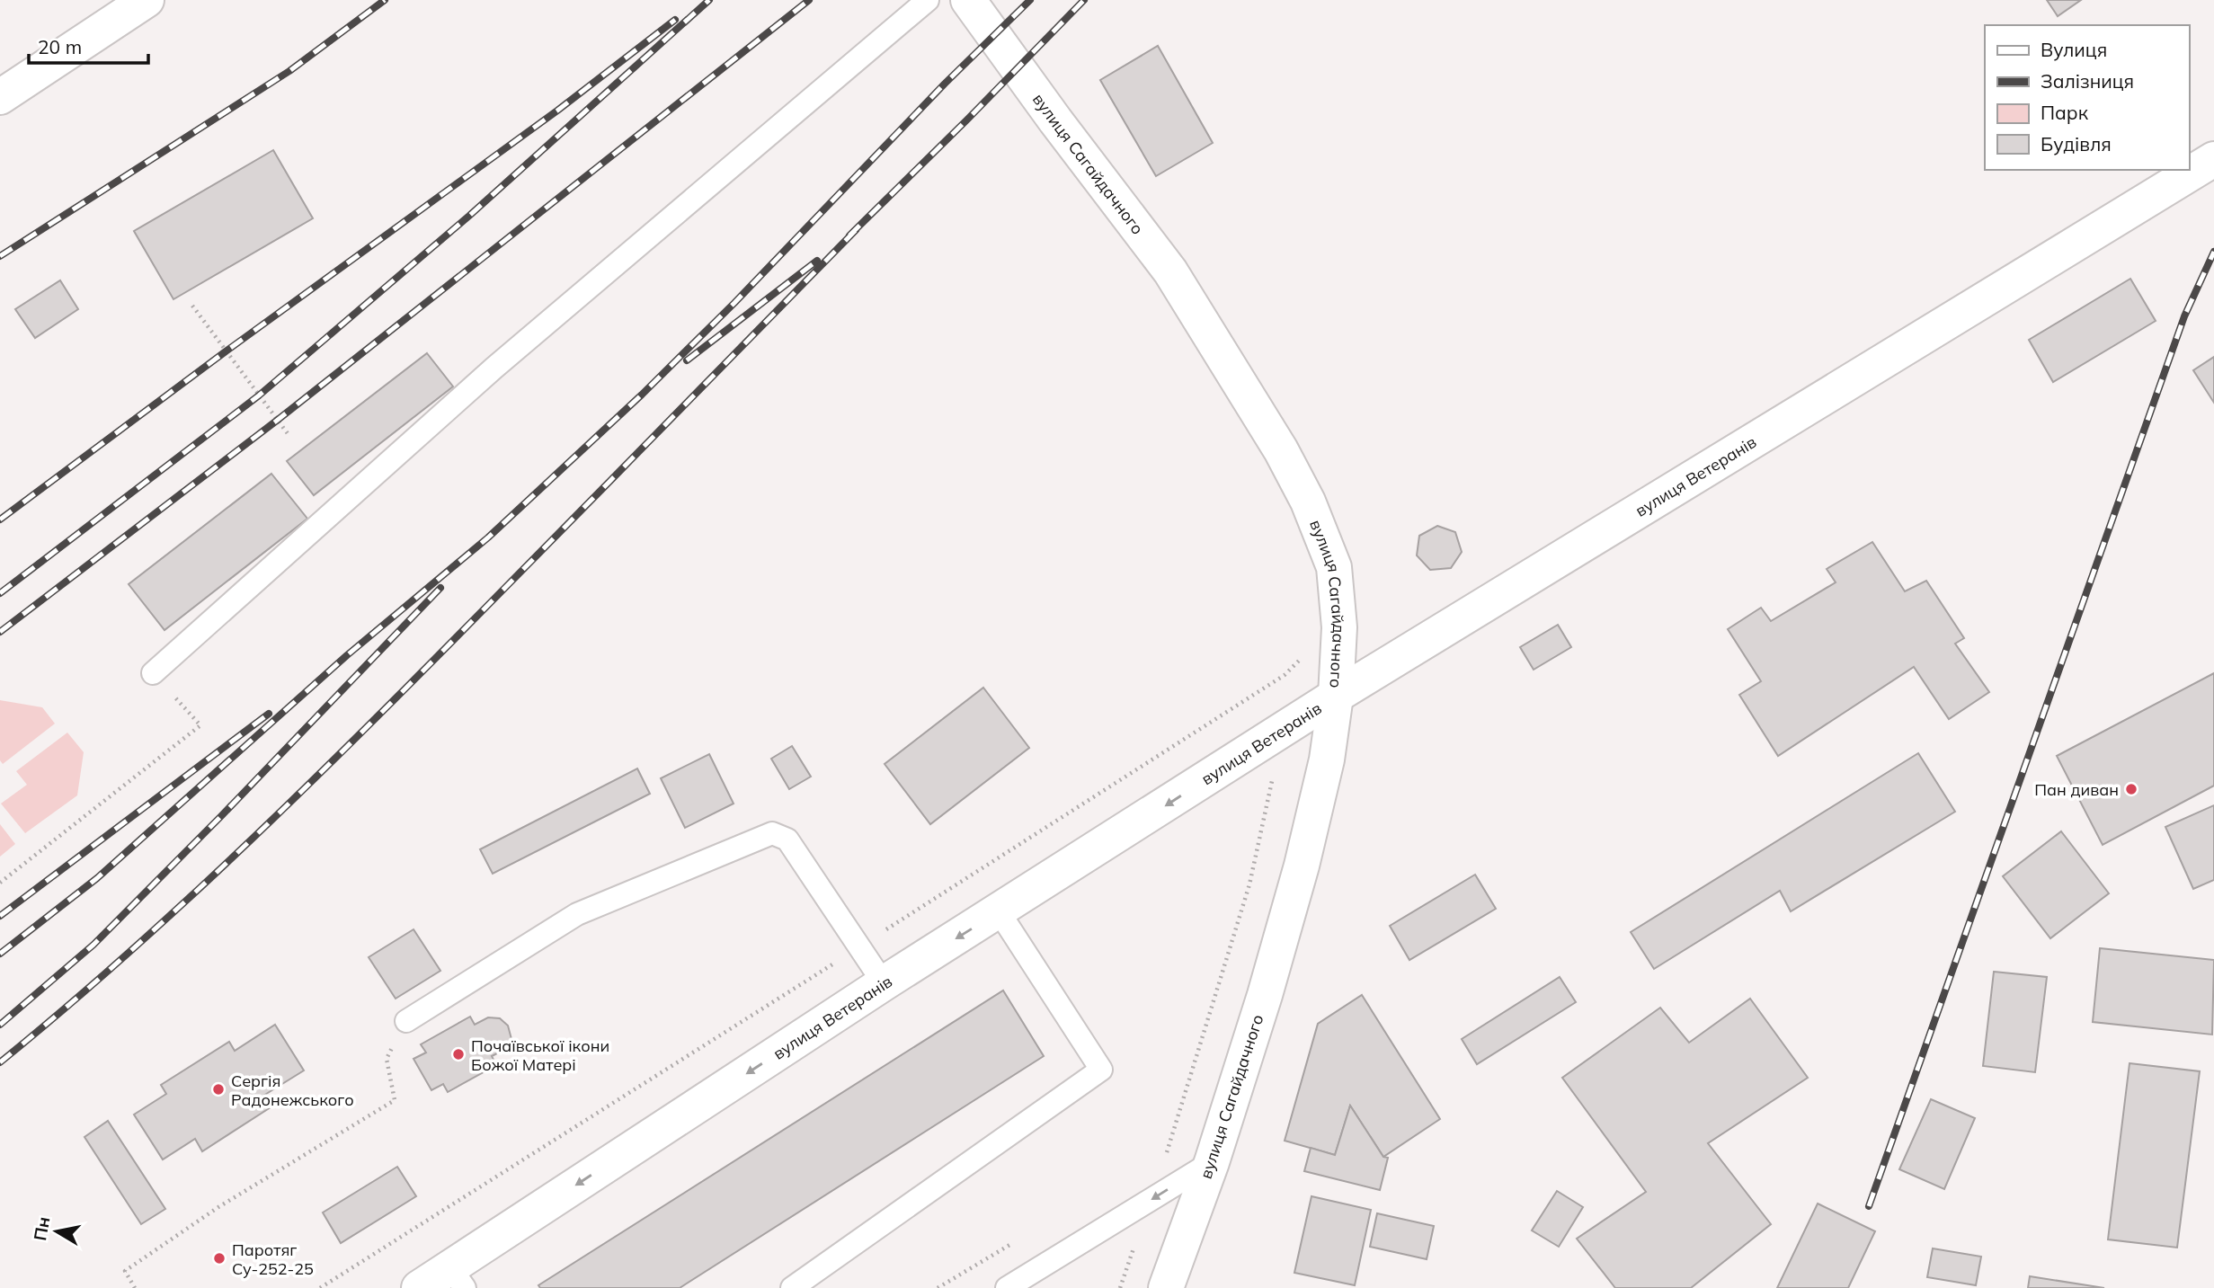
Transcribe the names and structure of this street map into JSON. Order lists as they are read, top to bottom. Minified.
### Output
{"streets":{"main road":["вулиця Сагайдачного","вулиця Ветеранів"]},"crossings":[["вулиця Сагайдачного","вулиця Ветеранів"]],"one_way":["вулиця Ветеранів"],"places":["Пан диван","Почаївської ікони Божої Матері","Сергія Радонежського","Паротяг Су-252-25"],"legend":["Вулиця","Залізниця","Парк","Будівля"],"scale_bar":"20 m","north":"left"}
